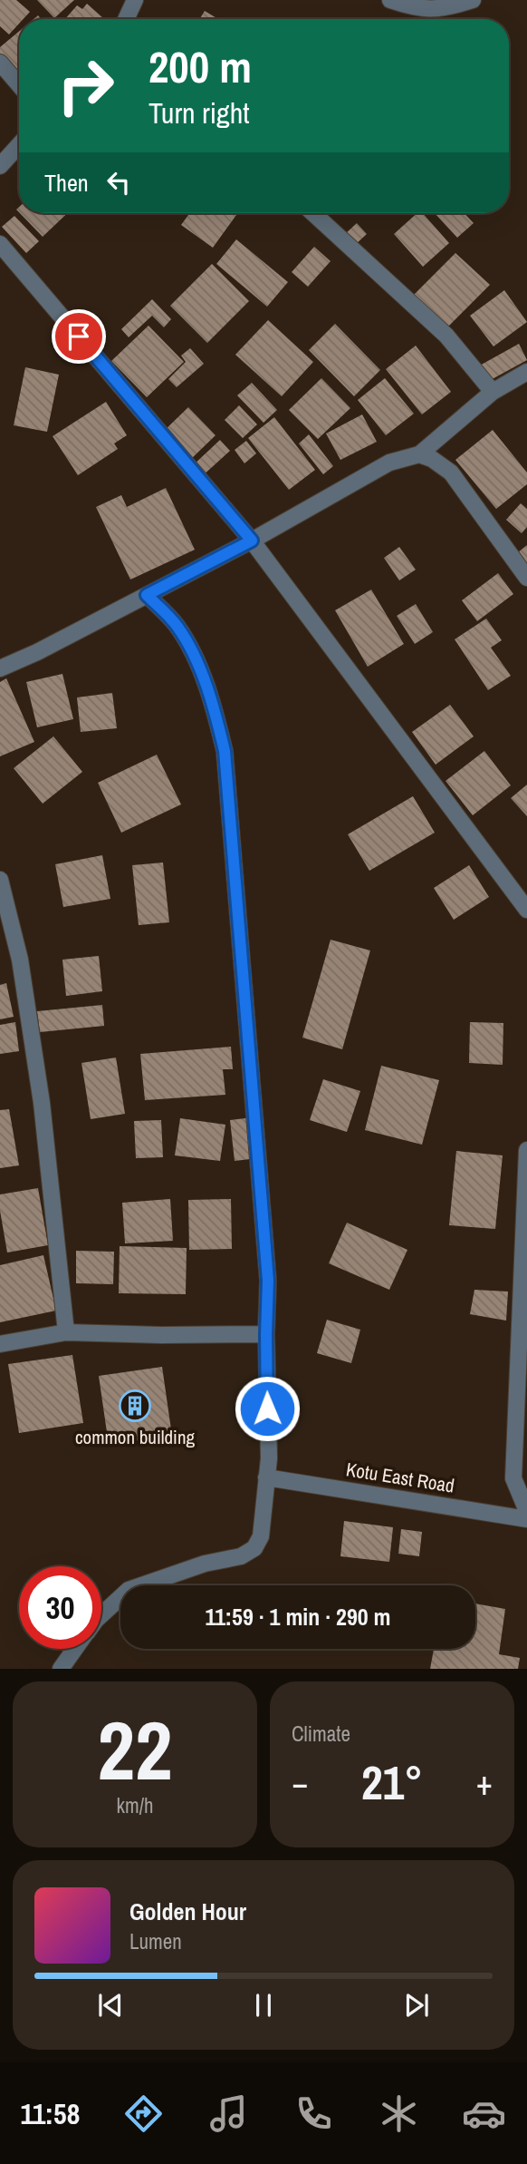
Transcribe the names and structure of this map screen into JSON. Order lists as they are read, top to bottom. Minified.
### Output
{"streets":{"street":["Kotu East Road"]},"places":{"building":["common building"]},"page":{"turn":["200 m","Turn right"],"then":"Then","limit":"30","trip":"11:59 · 1 min · 290 m","tile":[["22","km/h"],"Climate"],"heat":["−","21°","+"],"song":["Golden Hour","Lumen"],"tabs":"11:58"}}
